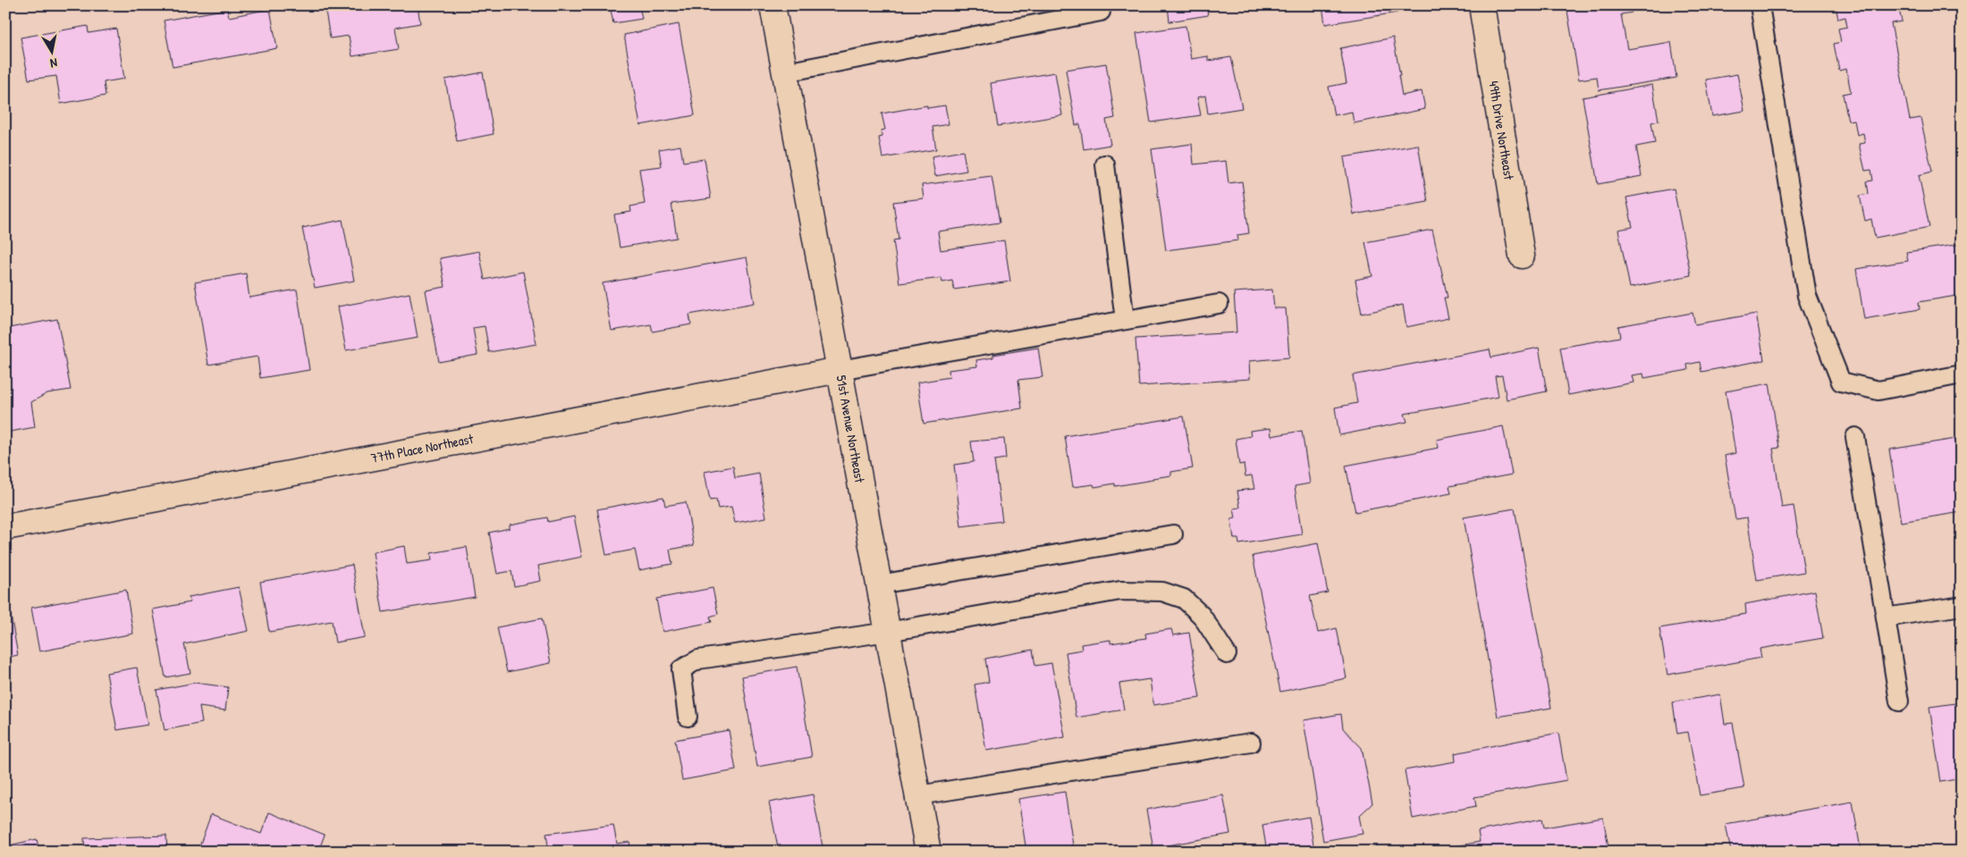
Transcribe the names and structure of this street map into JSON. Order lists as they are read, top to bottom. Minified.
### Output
{"streets":{"street":["49th Drive Northeast","51st Avenue Northeast","77th Place Northeast"]},"crossings":[["51st Avenue Northeast","77th Place Northeast"]],"north":"bottom"}
